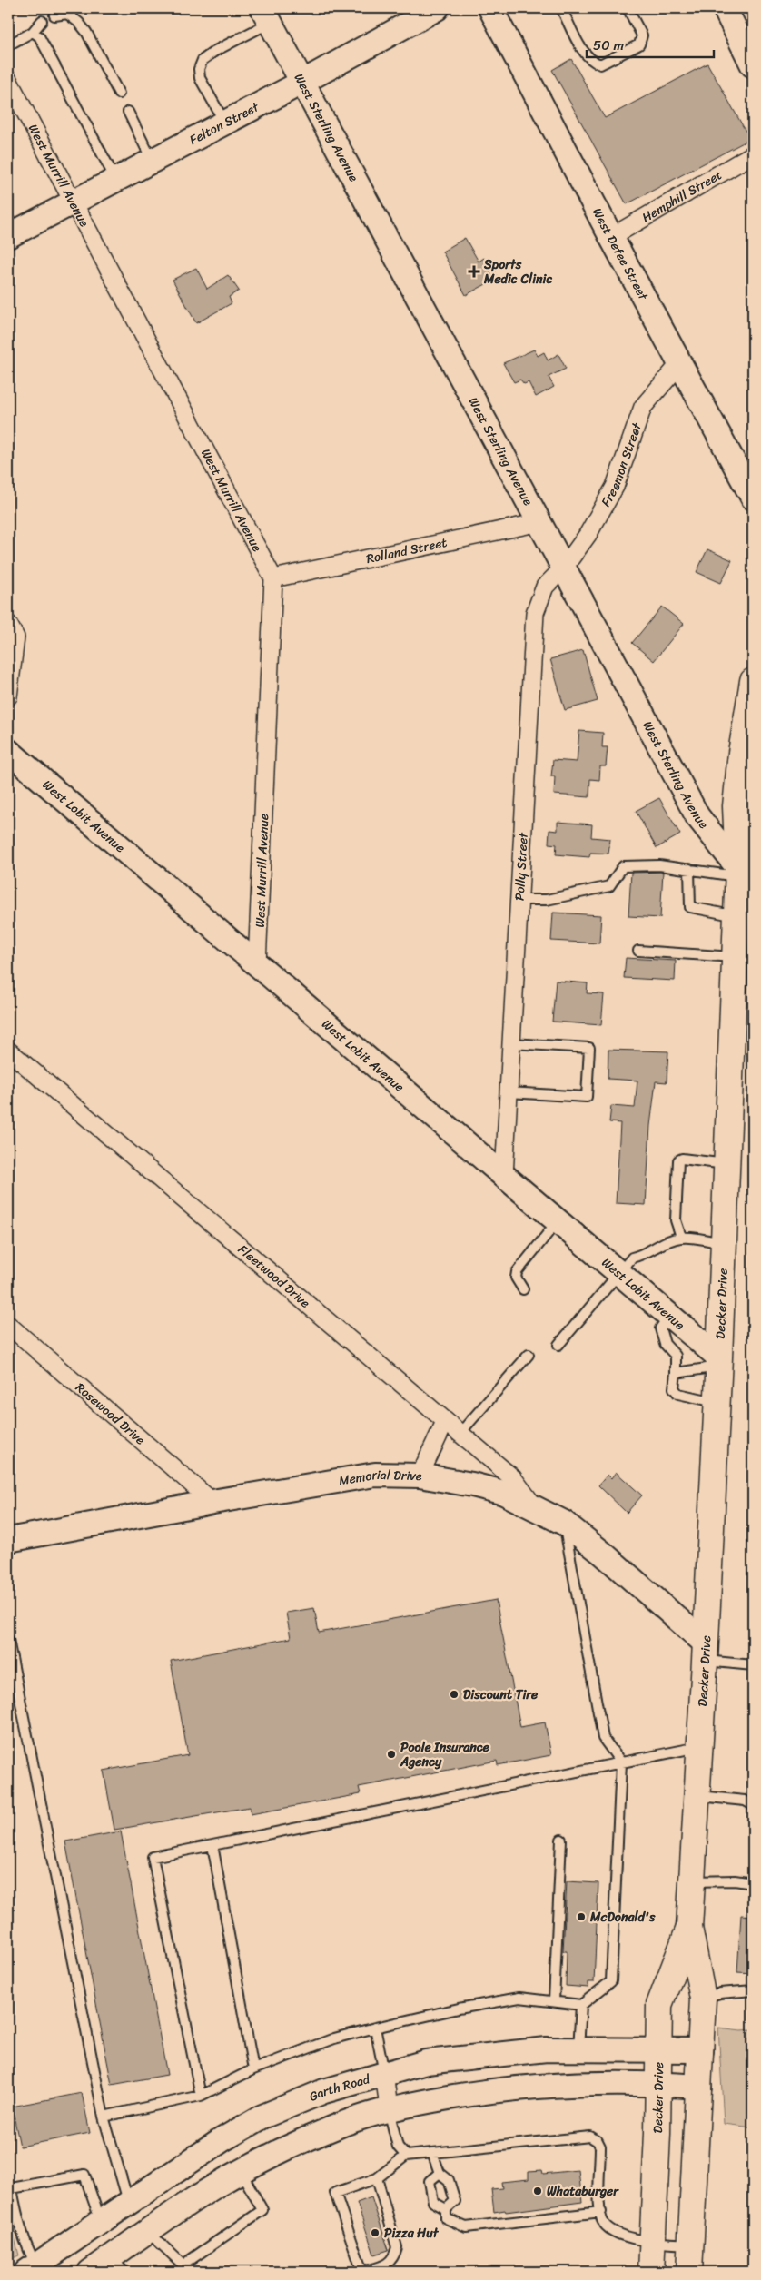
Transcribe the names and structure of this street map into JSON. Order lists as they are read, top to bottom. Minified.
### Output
{"streets":{"main road":["Felton Street","West Sterling Avenue","West Defee Street","West Lobit Avenue","Decker Drive","Memorial Drive","Garth Road"],"street":["West Murrill Avenue","Hemphill Street","Freemon Street","Rolland Street","Polly Street","Fleetwood Drive","Rosewood Drive"]},"crossings":[["Felton Street","West Sterling Avenue"],["Felton Street","West Murrill Avenue"],["West Sterling Avenue","Freemon Street"],["West Sterling Avenue","Rolland Street"],["West Sterling Avenue","Polly Street"],["West Sterling Avenue","Decker Drive"],["West Murrill Avenue","Rolland Street"],["West Murrill Avenue","West Lobit Avenue"],["Hemphill Street","West Defee Street"],["West Defee Street","Freemon Street"],["Freemon Street","Polly Street"],["West Lobit Avenue","Polly Street"],["West Lobit Avenue","Decker Drive"],["Fleetwood Drive","Memorial Drive"],["Decker Drive","Memorial Drive"],["Decker Drive","Garth Road"],["Rosewood Drive","Memorial Drive"]],"places":{"health":["Sports Medic Clinic"],"other":["Discount Tire","Poole Insurance Agency","McDonald's","Whataburger","Pizza Hut"]},"scale_bar":"50 m"}
